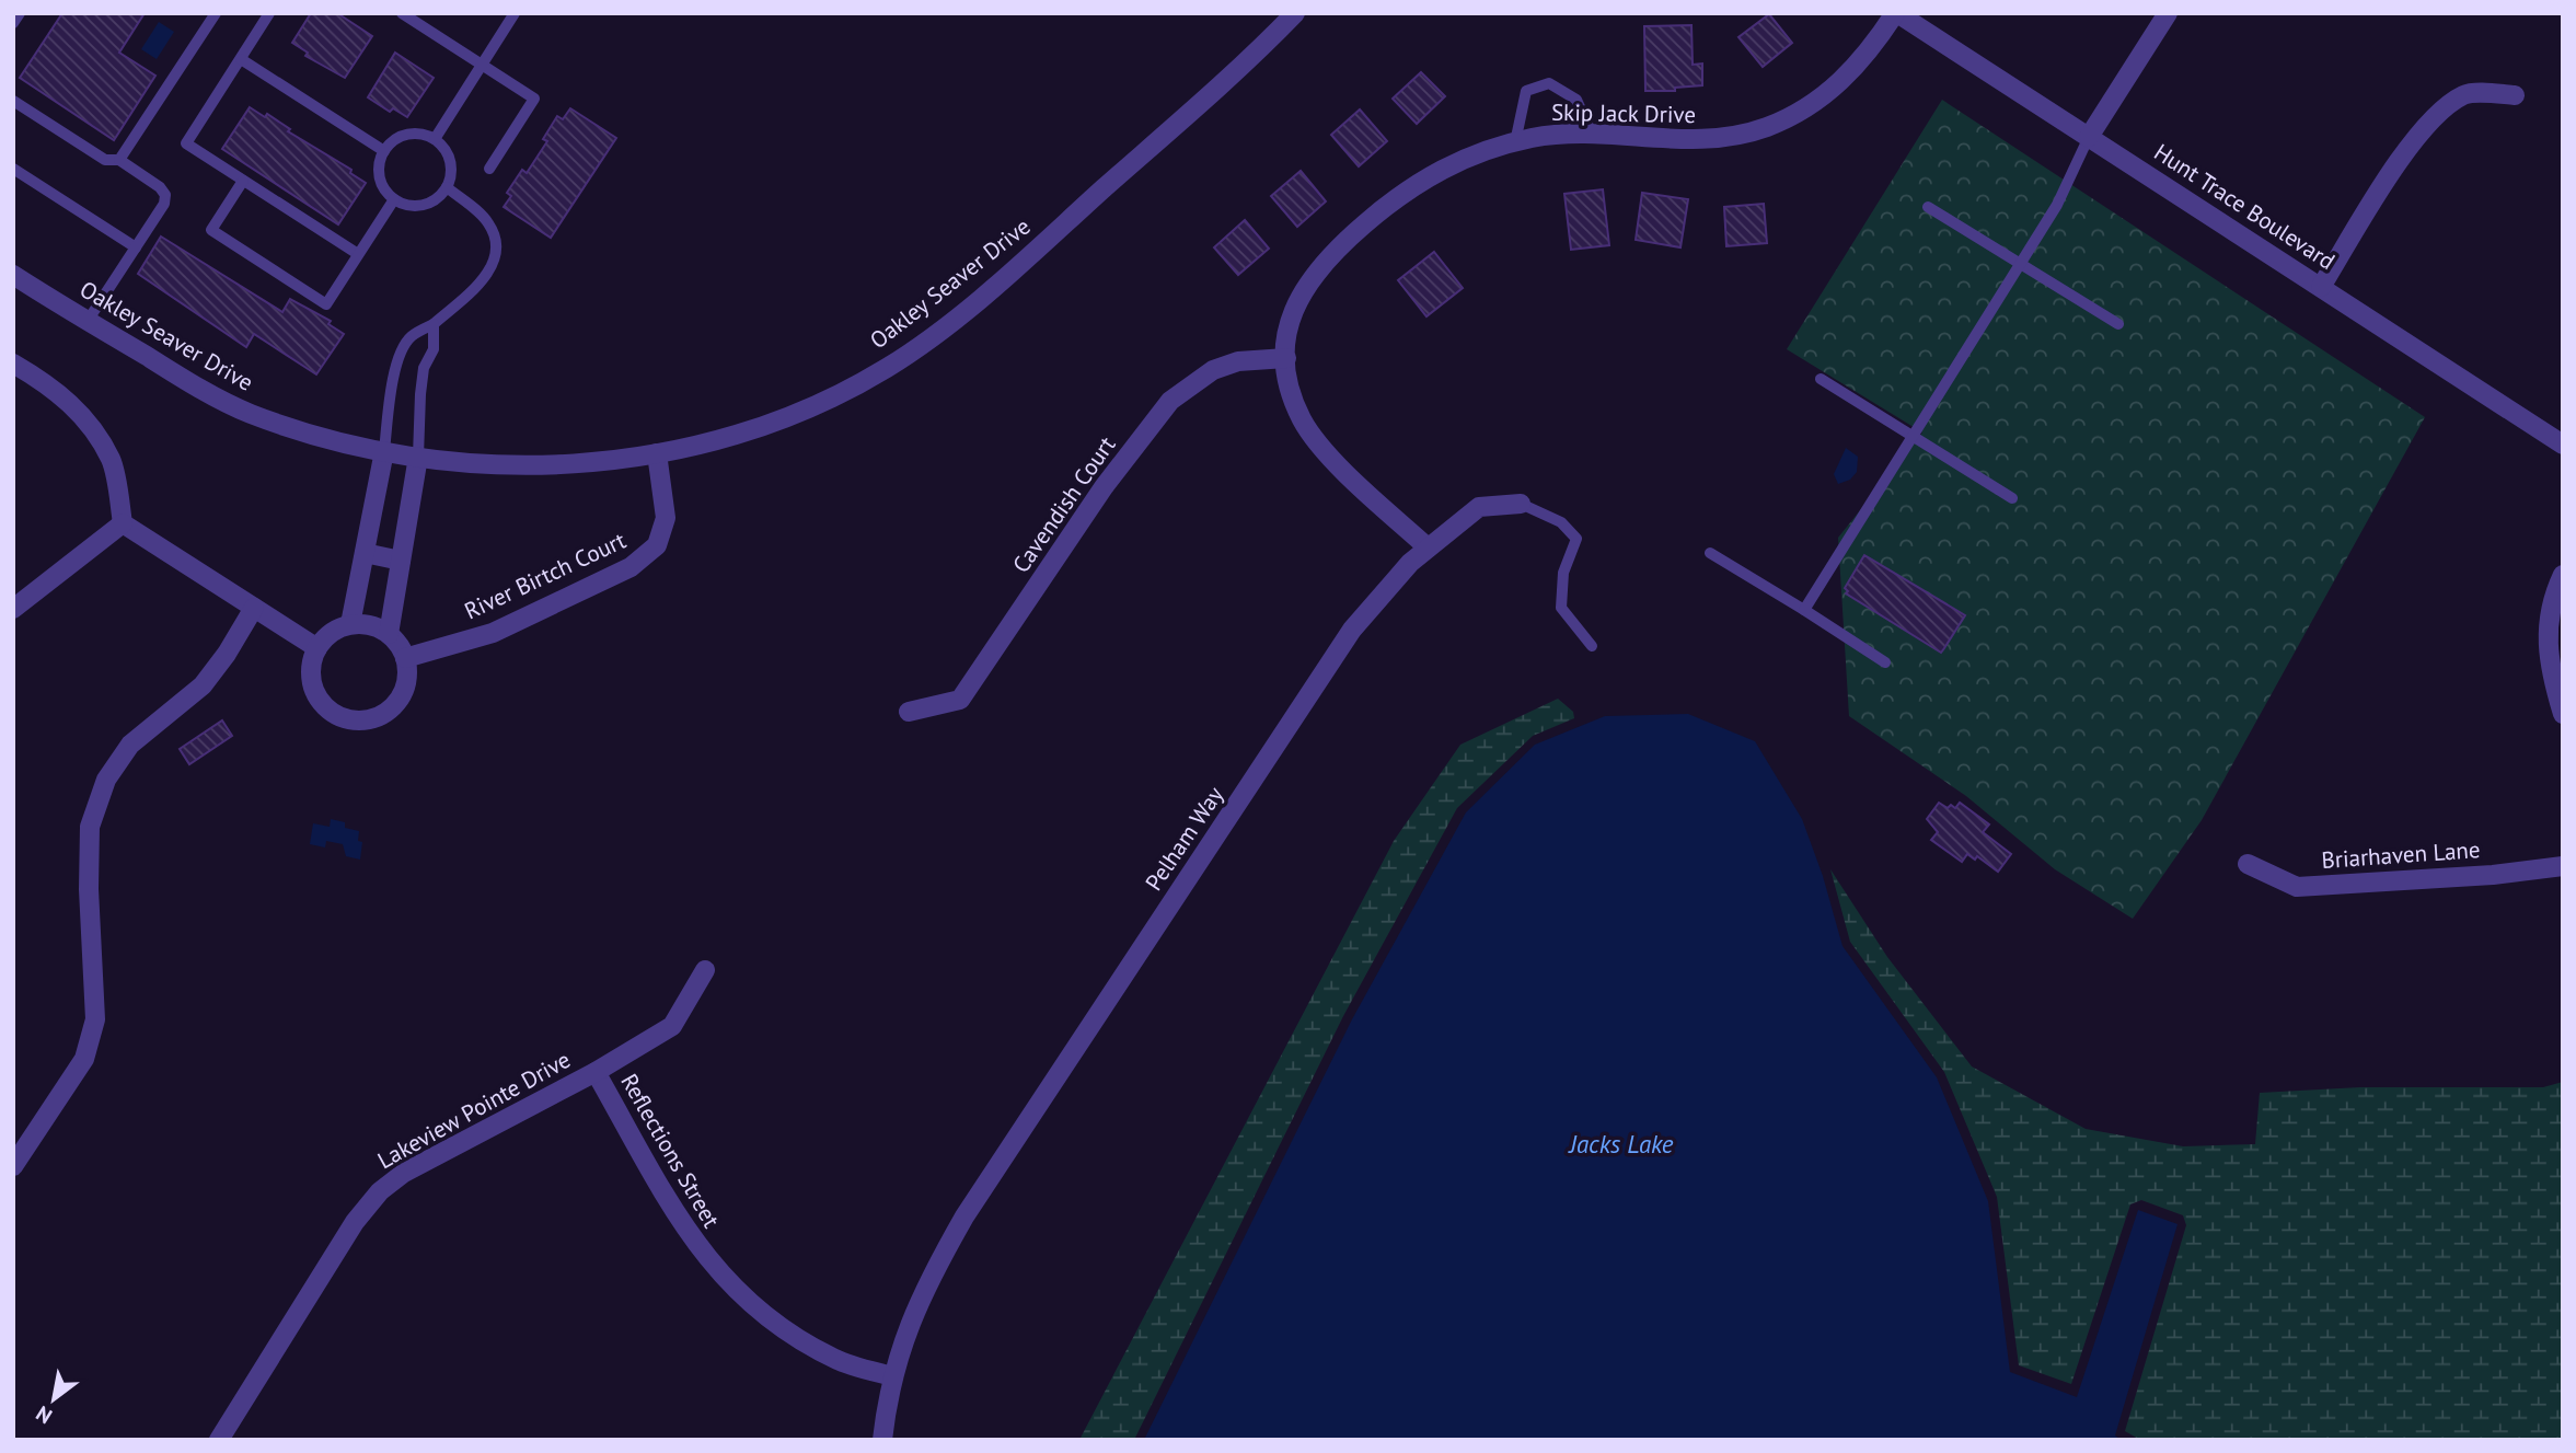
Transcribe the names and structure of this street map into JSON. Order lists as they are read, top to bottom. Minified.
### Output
{"streets":{"street":["Skip Jack Drive","Hunt Trace Boulevard","Oakley Seaver Drive","Cavendish Court","River Birtch Court","Pelham Way","Briarhaven Lane","Lakeview Pointe Drive","Reflections Street"]},"crossings":[["Skip Jack Drive","Hunt Trace Boulevard"],["Skip Jack Drive","Cavendish Court"],["Skip Jack Drive","Pelham Way"],["Oakley Seaver Drive","River Birtch Court"],["Pelham Way","Reflections Street"],["Lakeview Pointe Drive","Reflections Street"]],"water":["Jacks Lake"],"north":"bottom left"}
